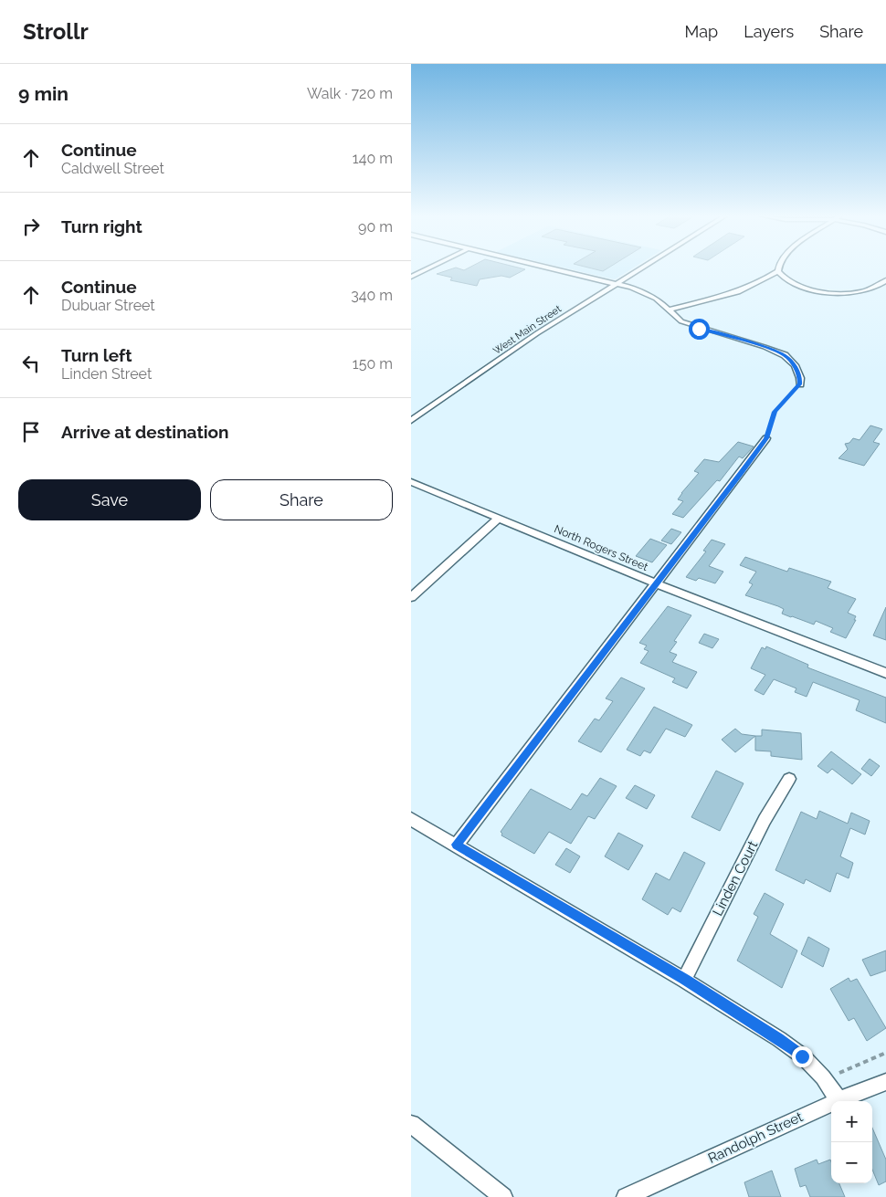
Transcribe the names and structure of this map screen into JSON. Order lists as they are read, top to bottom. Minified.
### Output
{"streets":{"street":["West Main Street","North Rogers Street","Linden Court","Randolph Street"]},"page":{"header":"Strollr","nav":["Map","Layers","Share"],"heading":["9 min","Walk · 720 m"],"list":[["Continue","Caldwell Street","140 m"],["Turn right","90 m"],["Continue","Dubuar Street","340 m"],["Turn left","Linden Street","150 m"],"Arrive at destination"],"buttons":["Save","Share"],"map_buttons":["+","−"]}}
